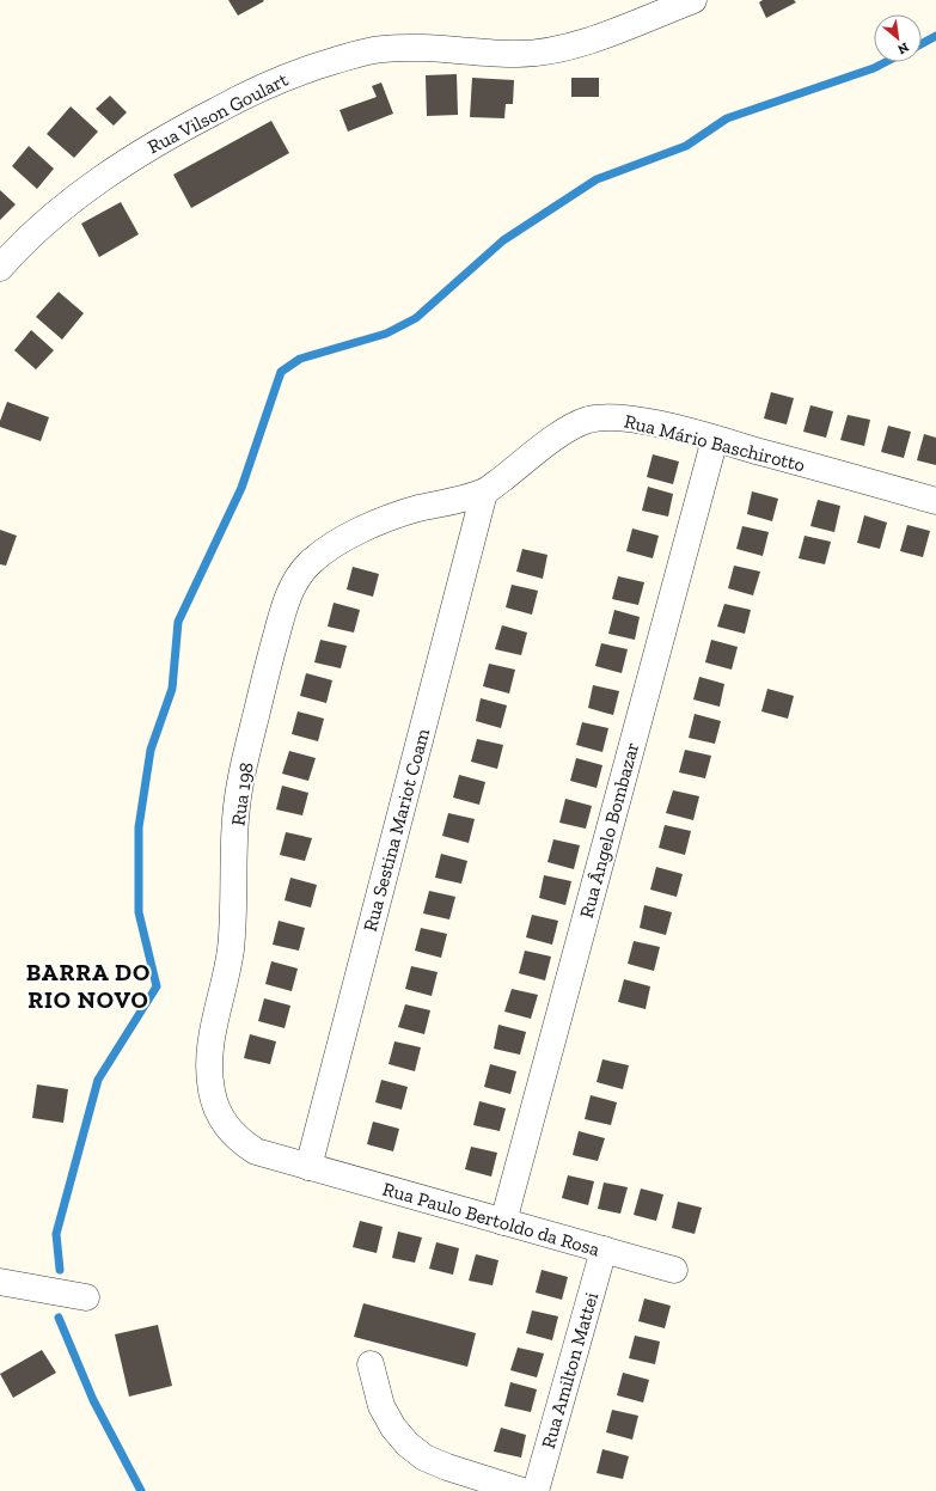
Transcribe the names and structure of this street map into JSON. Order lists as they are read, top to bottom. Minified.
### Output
{"streets":{"street":["Rua Vilson Goulart","Rua Mário Baschirotto","Rua 198","Rua Sestina Mariot Coam","Rua Ângelo Bombazar","Rua Paulo Bertoldo da Rosa","Rua Amilton Mattei"]},"crossings":[["Rua Mário Baschirotto","Rua 198"],["Rua Mário Baschirotto","Rua Sestina Mariot Coam"],["Rua Mário Baschirotto","Rua Ângelo Bombazar"],["Rua 198","Rua Sestina Mariot Coam"],["Rua 198","Rua Paulo Bertoldo da Rosa"],["Rua Sestina Mariot Coam","Rua Paulo Bertoldo da Rosa"],["Rua Ângelo Bombazar","Rua Paulo Bertoldo da Rosa"],["Rua Paulo Bertoldo da Rosa","Rua Amilton Mattei"]],"districts":["BARRA DO RIO NOVO"],"north":"bottom right"}
